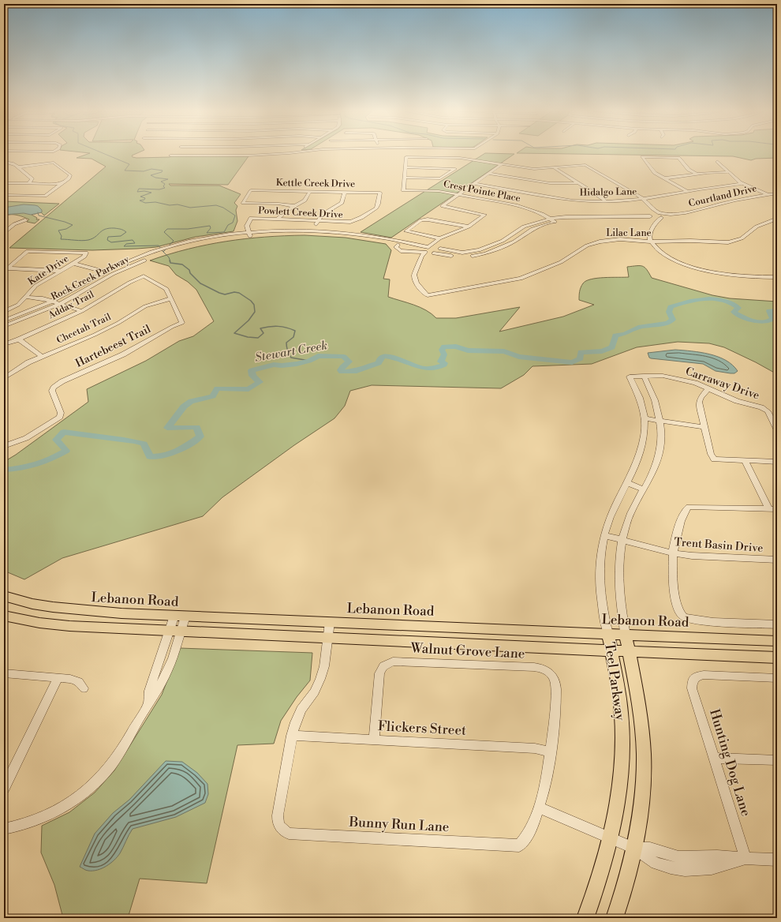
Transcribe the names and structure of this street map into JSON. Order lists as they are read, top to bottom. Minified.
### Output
{"streets":{"main road":["Lebanon Road","Teel Parkway"],"street":["Kettle Creek Drive","Crest Pointe Place","Hidalgo Lane","Courtland Drive","Powlett Creek Drive","Lilac Lane","Kate Drive","Rock Creek Parkway","Addax Trail","Cheetah Trail","Hartebeest Trail","Carraway Drive","Trent Basin Drive","Walnut Grove Lane","Flickers Street","Hunting Dog Lane","Bunny Run Lane"]},"crossings":[["Kettle Creek Drive","Powlett Creek Drive"],["Powlett Creek Drive","Rock Creek Parkway"],["Addax Trail","Cheetah Trail"],["Addax Trail","Hartebeest Trail"],["Cheetah Trail","Hartebeest Trail"],["Carraway Drive","Teel Parkway"],["Trent Basin Drive","Teel Parkway"],["Lebanon Road","Teel Parkway"],["Walnut Grove Lane","Flickers Street"],["Flickers Street","Bunny Run Lane"]],"water":["Stewart Creek"]}
